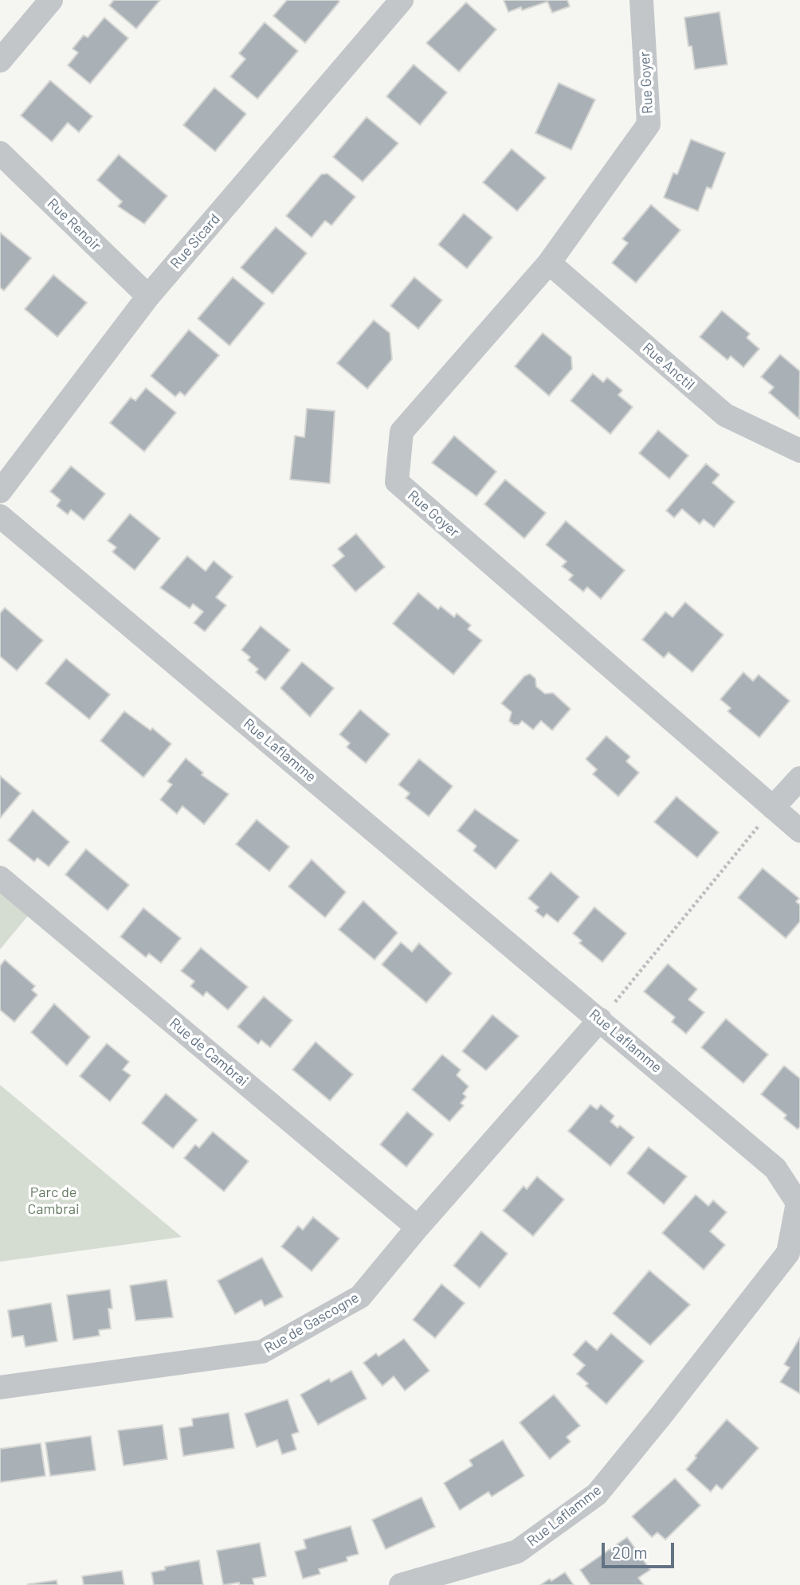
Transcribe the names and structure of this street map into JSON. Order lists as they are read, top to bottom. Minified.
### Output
{"streets":{"street":["Rue Goyer","Rue Renoir","Rue Sicard","Rue Anctil","Rue Laflamme","Rue de Cambrai","Rue de Gascogne"]},"crossings":[["Rue Goyer","Rue Anctil"],["Rue Renoir","Rue Sicard"],["Rue Laflamme","Rue de Gascogne"],["Rue de Cambrai","Rue de Gascogne"]],"parks":["Parc de Cambrai"],"scale_bar":"20 m"}
